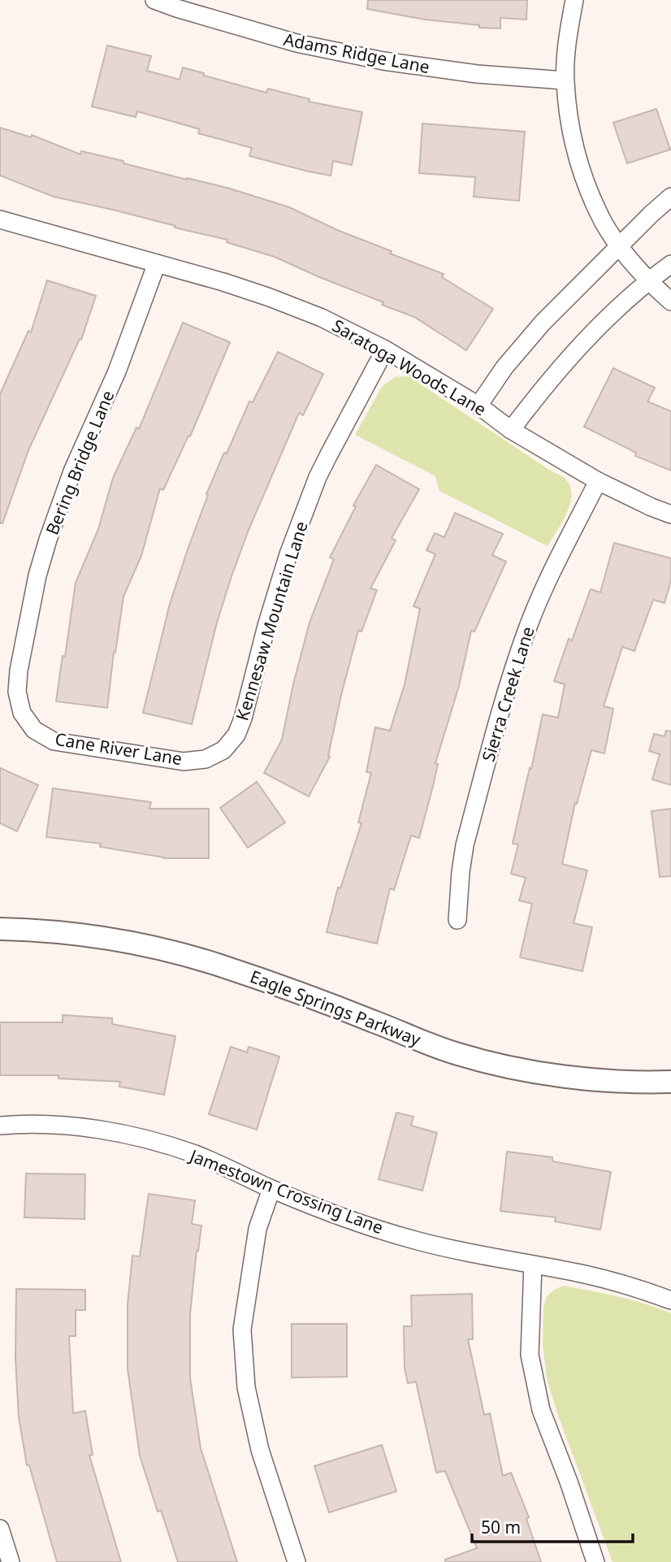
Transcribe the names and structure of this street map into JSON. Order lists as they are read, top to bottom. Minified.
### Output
{"streets":{"street":["Adams Ridge Lane","Saratoga Woods Lane","Bering Bridge Lane","Kennesaw Mountain Lane","Sierra Creek Lane","Cane River Lane","Eagle Springs Parkway","Jamestown Crossing Lane"]},"crossings":[["Saratoga Woods Lane","Bering Bridge Lane"],["Saratoga Woods Lane","Kennesaw Mountain Lane"],["Saratoga Woods Lane","Sierra Creek Lane"],["Bering Bridge Lane","Cane River Lane"],["Kennesaw Mountain Lane","Cane River Lane"]],"scale_bar":"50 m"}
